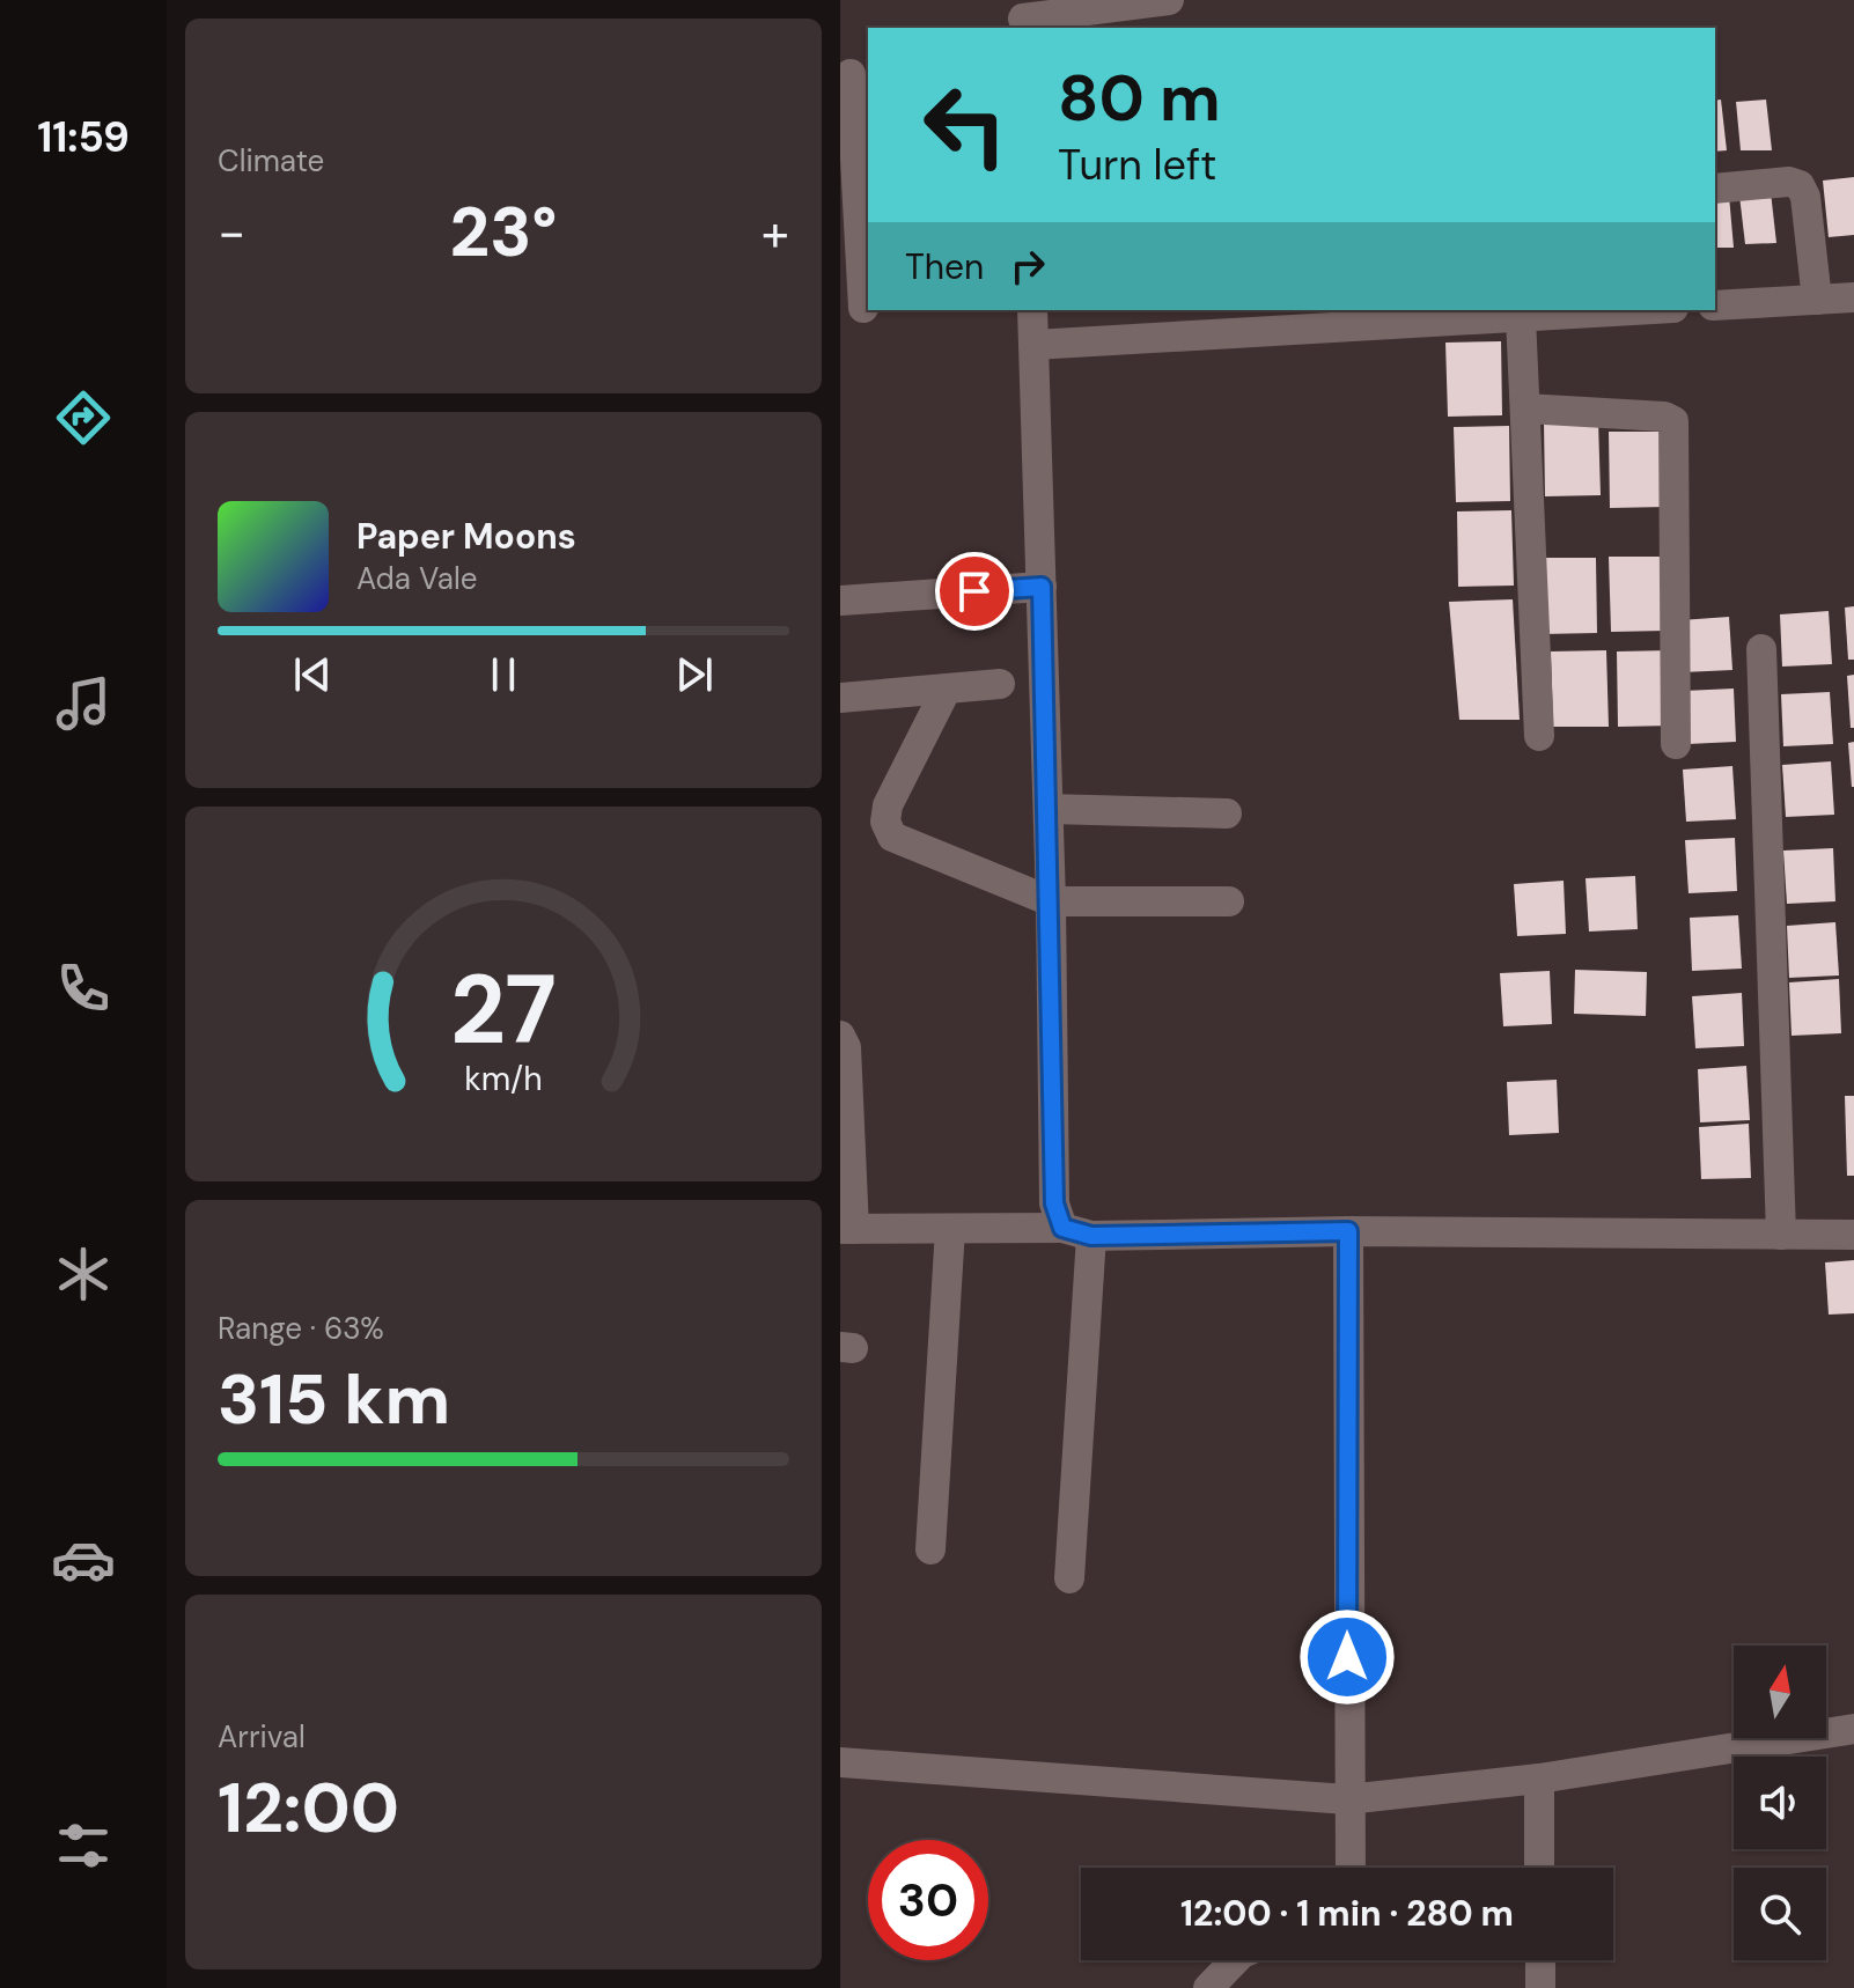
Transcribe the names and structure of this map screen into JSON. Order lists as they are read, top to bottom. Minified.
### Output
{"north":"top","page":{"tabs":"11:59","tile":["Climate",["Range · 63%","315 km"],["Arrival","12:00"]],"turn":["80 m","Turn left"],"heat":["−","23°","+"],"then":"Then","song":["Paper Moons","Ada Vale"],"limit":"30","trip":"12:00 · 1 min · 280 m","gauge":["27","km/h"]}}
